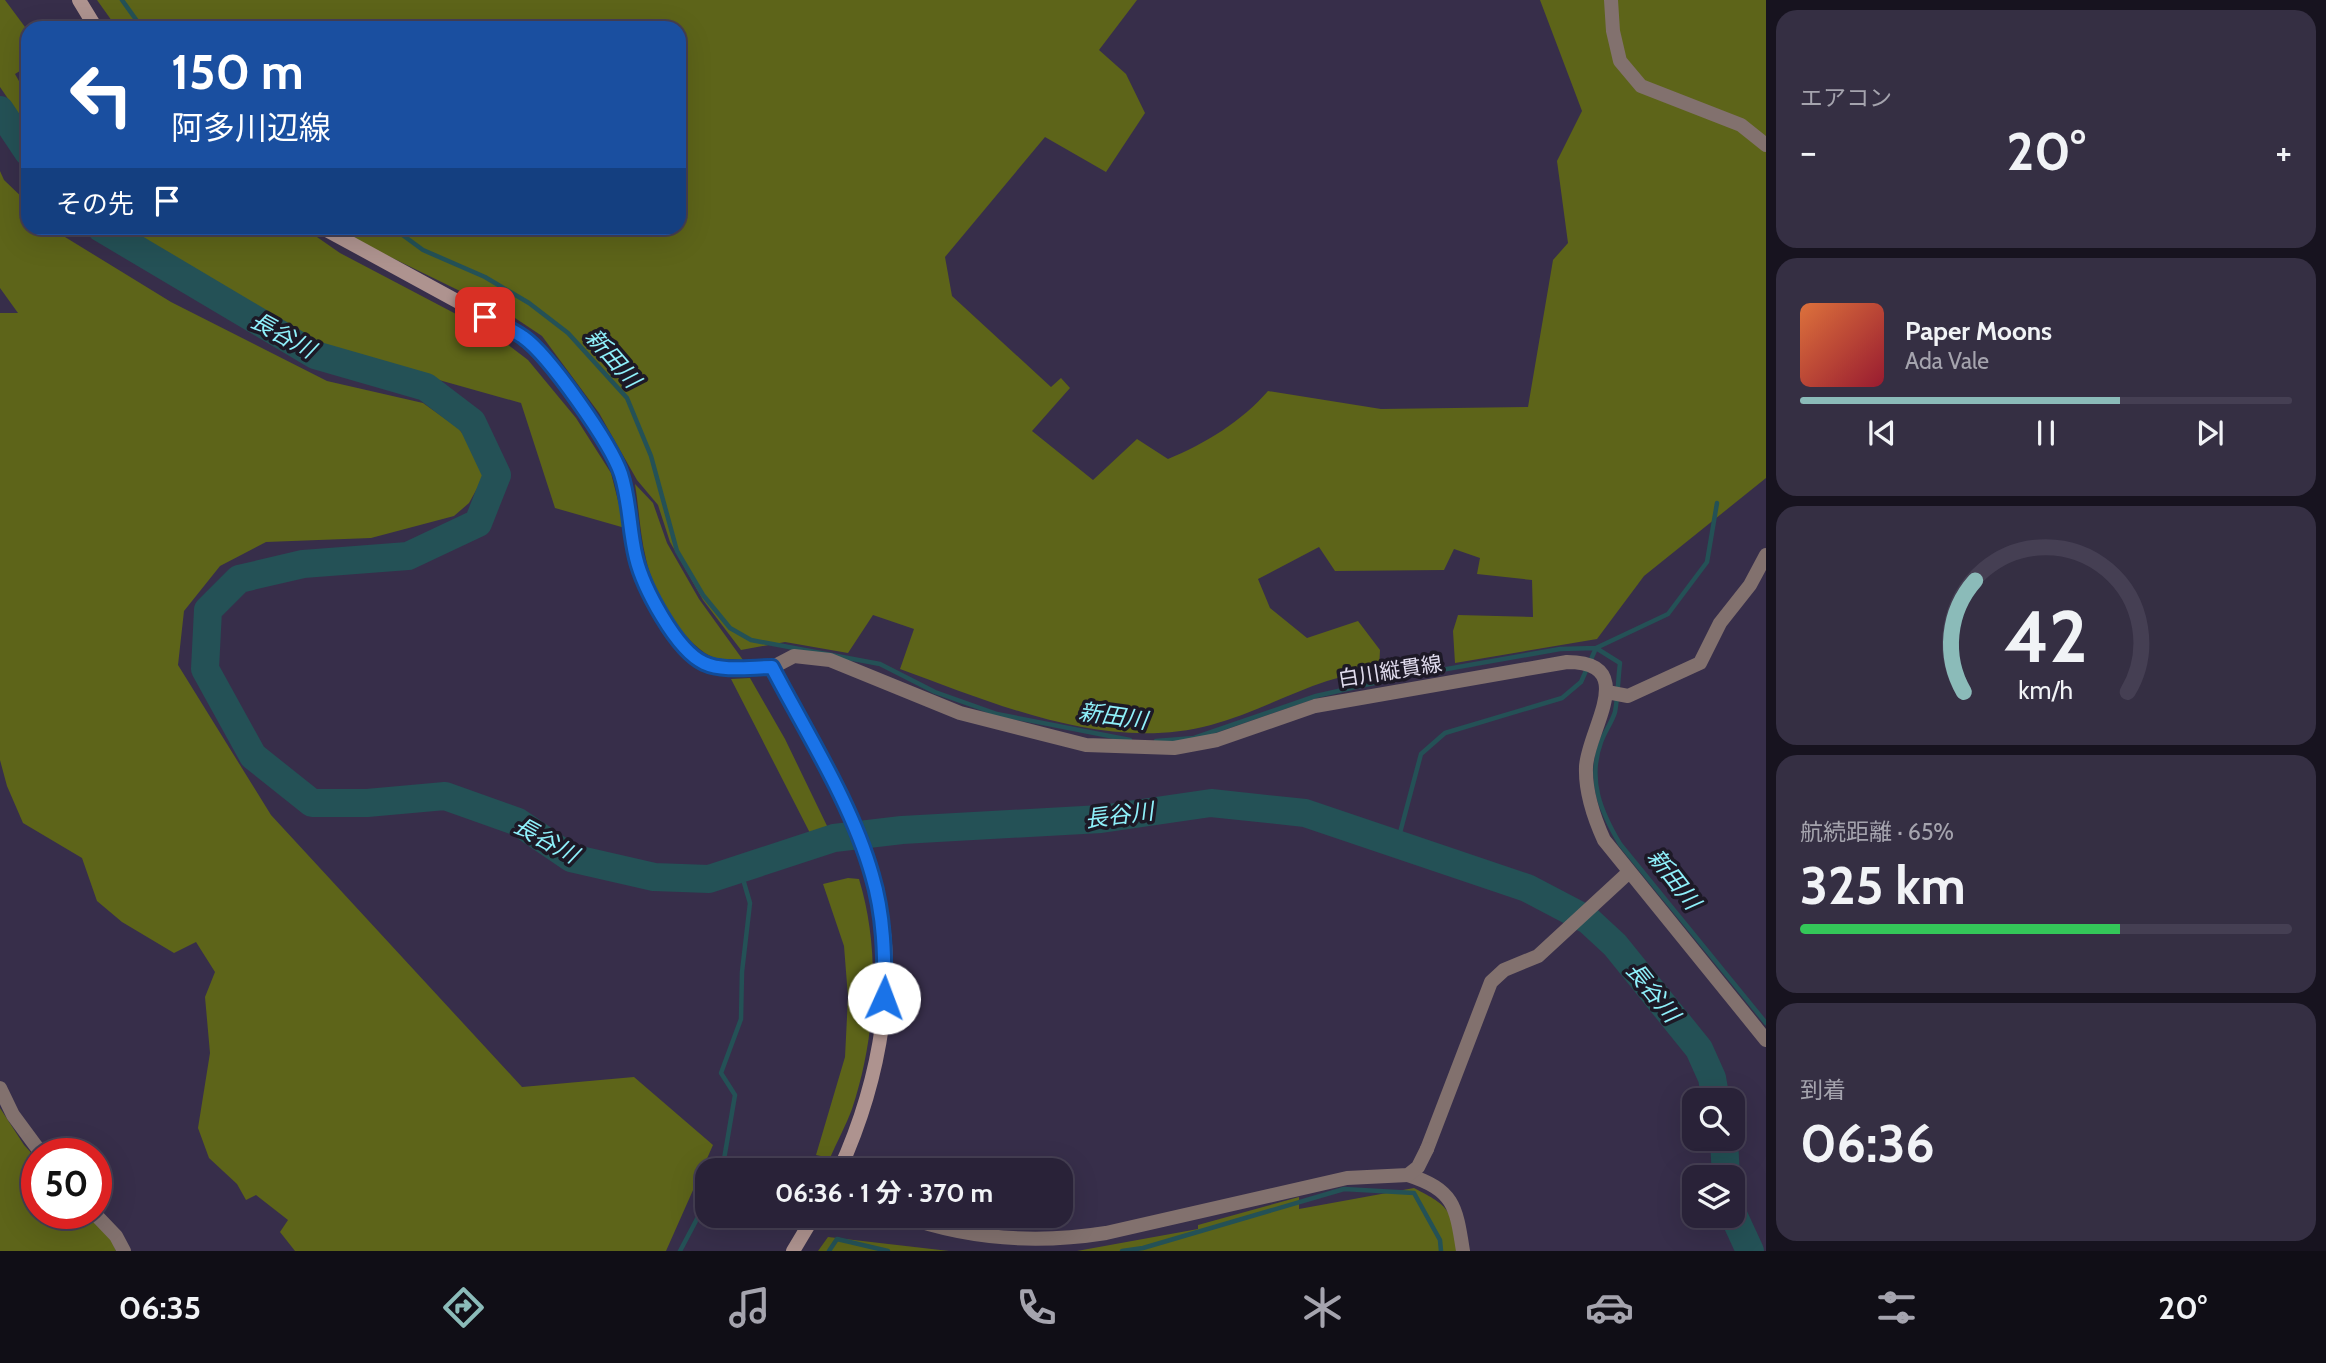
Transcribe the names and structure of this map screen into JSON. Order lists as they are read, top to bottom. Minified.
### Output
{"streets":{"street":["白川縦貫線"]},"water":["長谷川","新田川"],"page":{"tile":["エアコン",["航続距離 · 65%","325 km"],["到着","06:36"]],"turn":["150 m","阿多川辺線"],"heat":["−","20°","+"],"then":"その先","song":["Paper Moons","Ada Vale"],"limit":"50","trip":"06:36 · 1 分 · 370 m","tabs":["06:35","20°"],"gauge":["42","km/h"]}}
